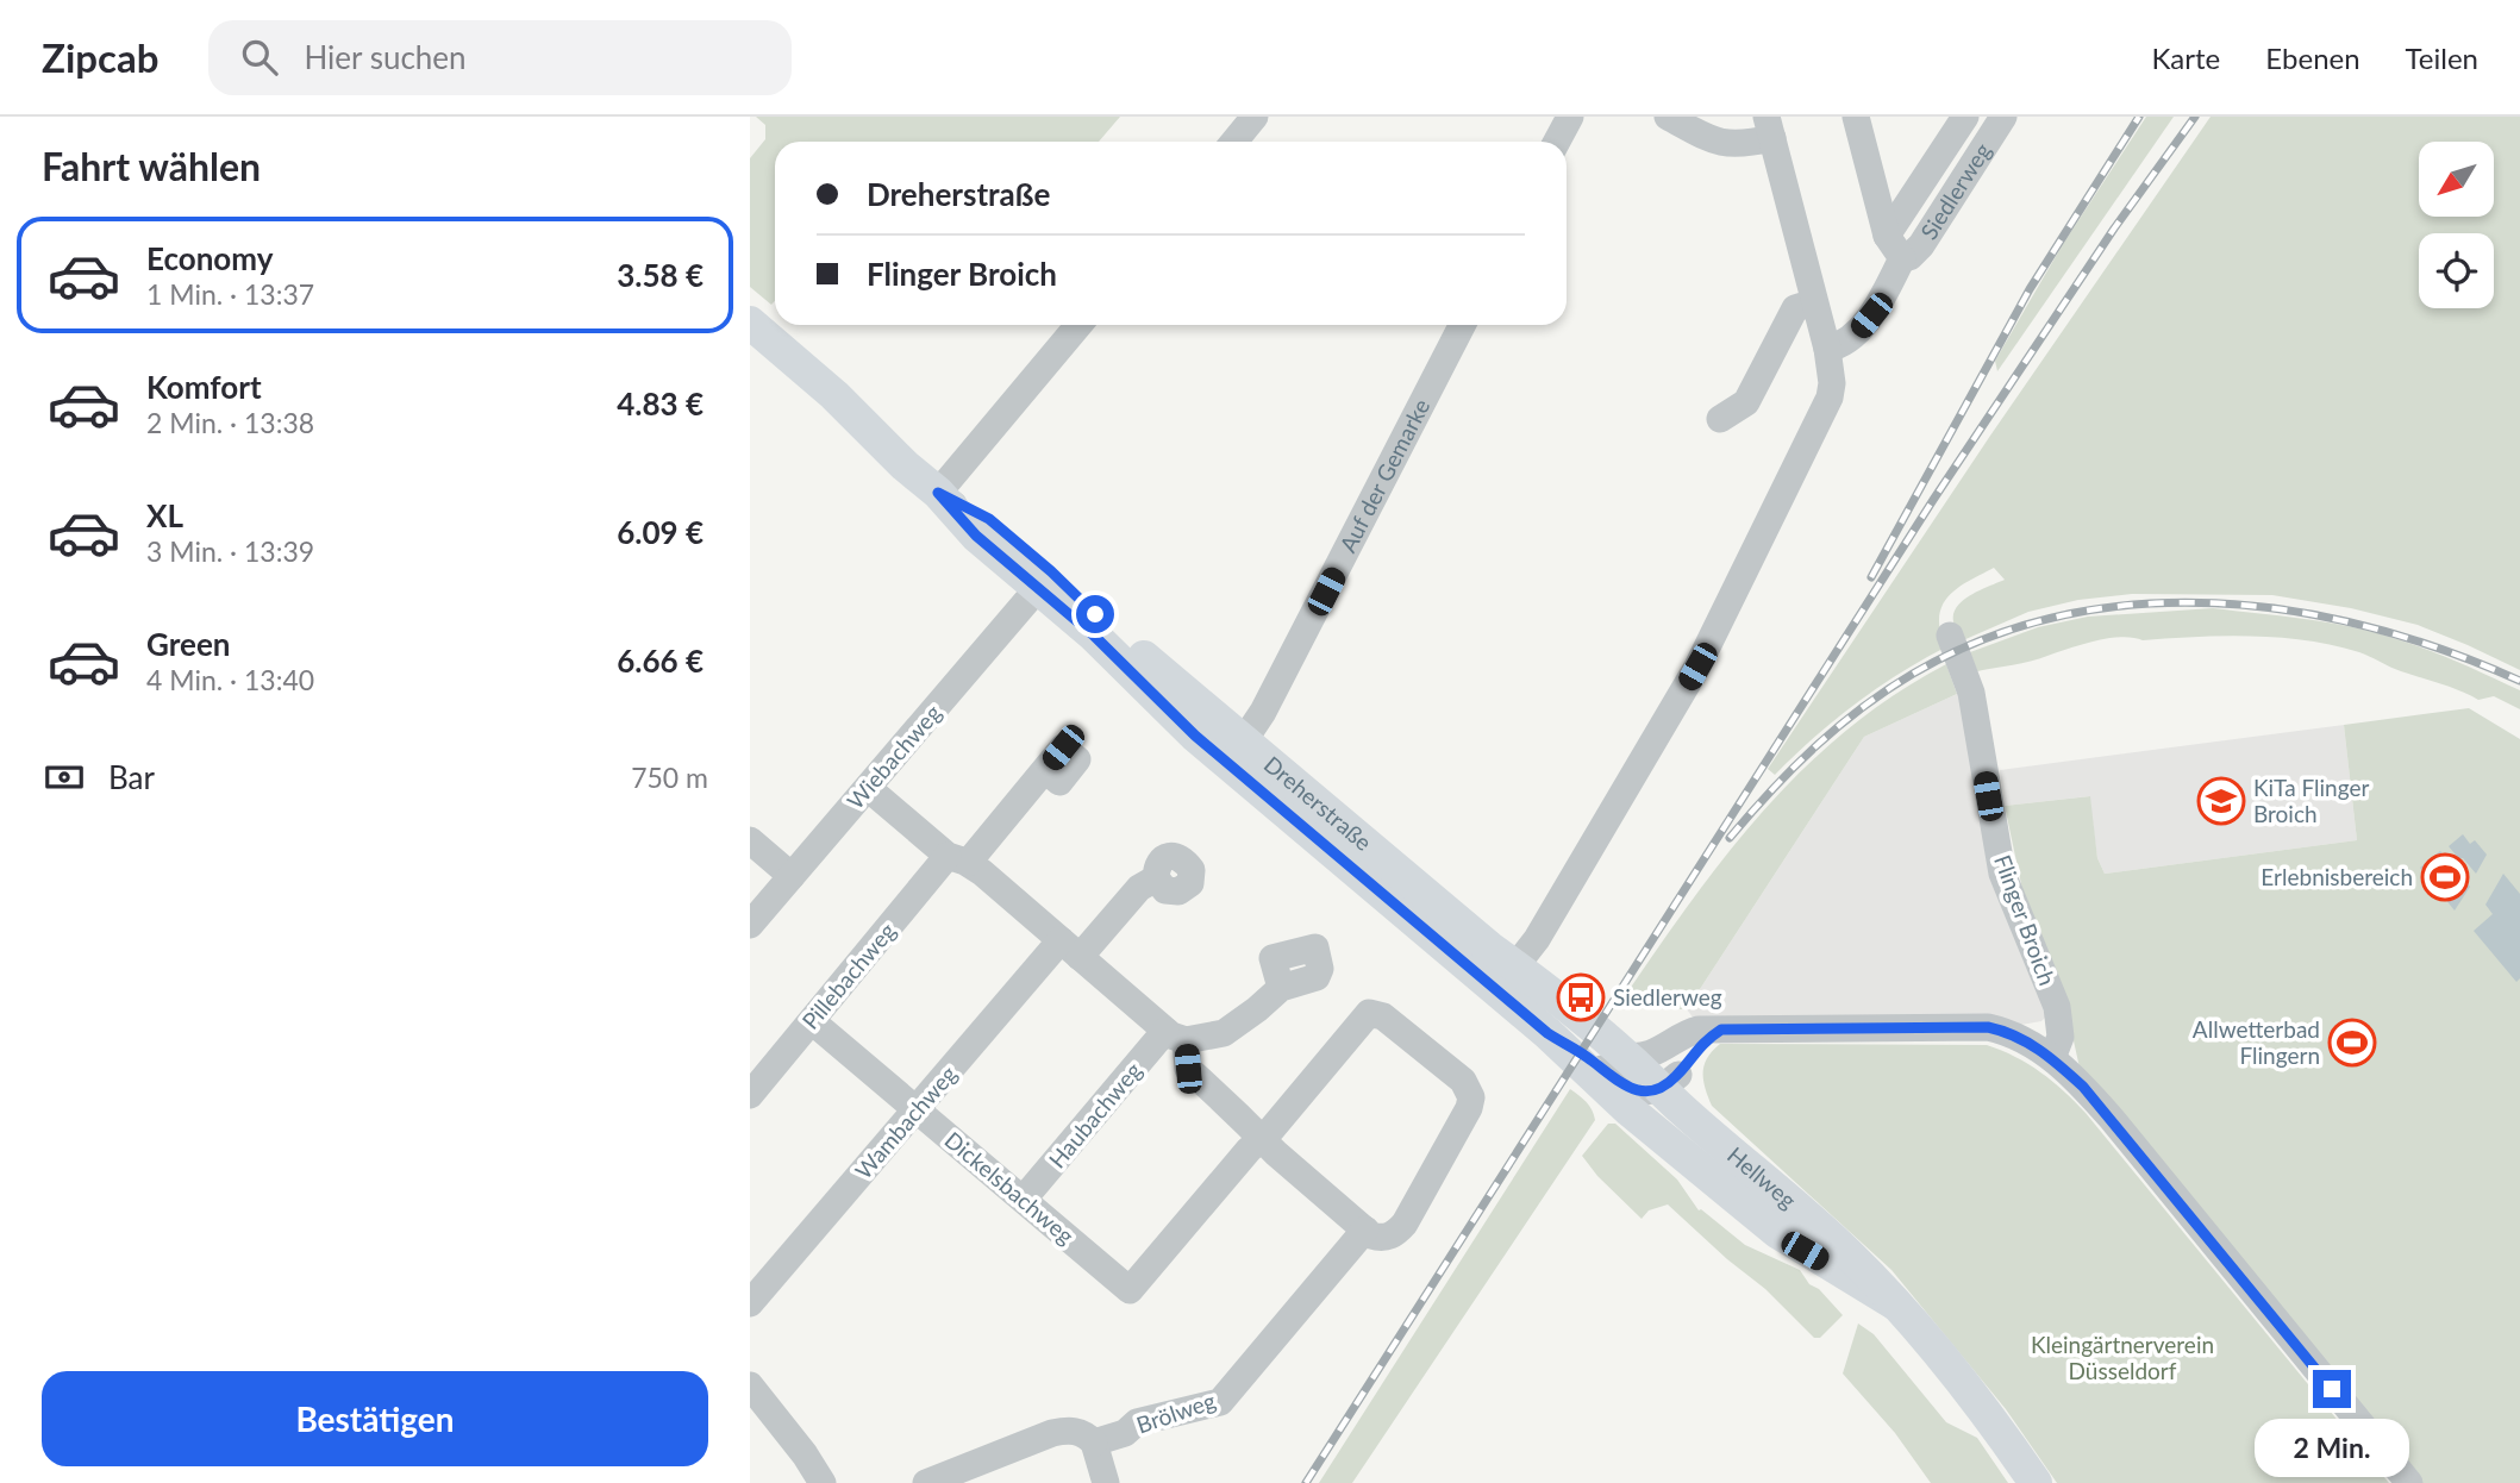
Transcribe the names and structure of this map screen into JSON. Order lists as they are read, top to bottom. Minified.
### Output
{"streets":{"main road":["Dreherstraße","Hellweg"],"street":["Siedlerweg","Auf der Gemarke","Wiebachweg","Flinger Broich","Pillebachweg","Haubachweg","Wambachweg","Dickelsbachweg","Brölweg"]},"crossings":[["Auf der Gemarke","Dreherstraße"],["Wiebachweg","Dreherstraße"],["Dreherstraße","Hellweg"],["Pillebachweg","Dickelsbachweg"],["Haubachweg","Dickelsbachweg"],["Wambachweg","Dickelsbachweg"]],"parks":["Kleingärtnerverein Düsseldorf"],"places":{"school or university":["KiTa Flinger Broich"],"sports":["Erlebnisbereich","Allwetterbad Flingern"],"bus stop":["Siedlerweg"]},"north":"bottom left","page":{"header":"Zipcab","search":"Hier suchen","nav":["Karte","Ebenen","Teilen"],"heading":"Fahrt wählen","banner":["Dreherstraße","Flinger Broich"],"list":[{"name":"Economy","note":"1 Min. · 13:37","value":"3.58 €"},{"name":"Komfort","note":"2 Min. · 13:38","value":"4.83 €"},{"name":"XL","note":"3 Min. · 13:39","value":"6.09 €"},{"name":"Green","note":"4 Min. · 13:40","value":"6.66 €"}],"pay":["Bar","750 m"],"buttons":"Bestätigen","bubble":"2 Min."}}
